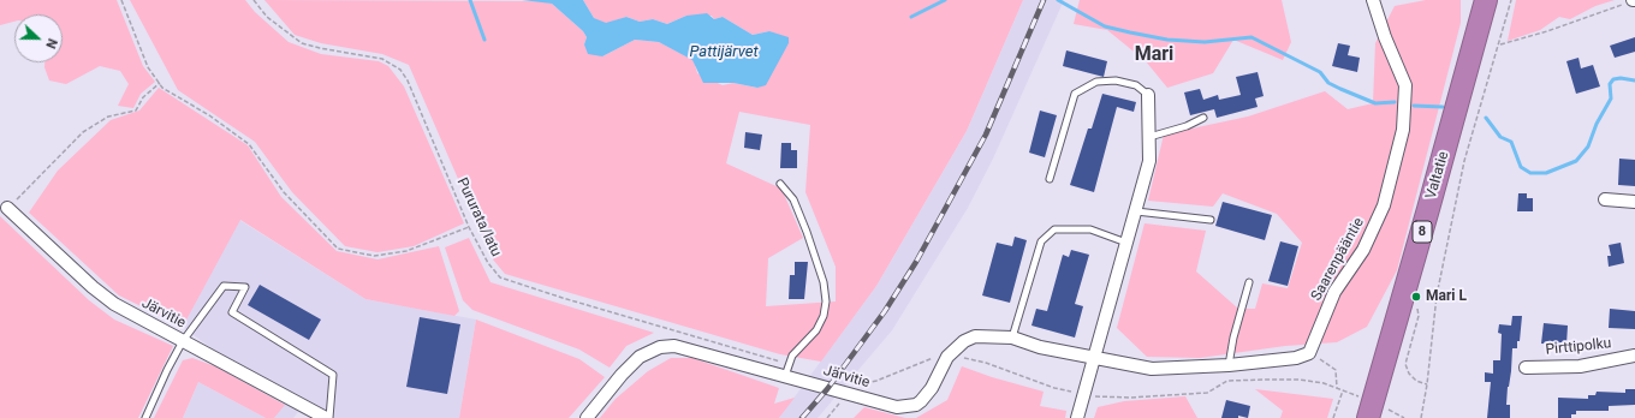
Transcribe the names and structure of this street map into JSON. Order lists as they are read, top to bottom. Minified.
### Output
{"streets":{"highway":["Valtatie","8"],"street":["Saarenpääntie","Järvitie","Pirttipolku"],"path":["Pururata/latu"]},"districts":["Mari"],"water":["Pattijärvet"],"places":["Mari L"],"north":"right"}
